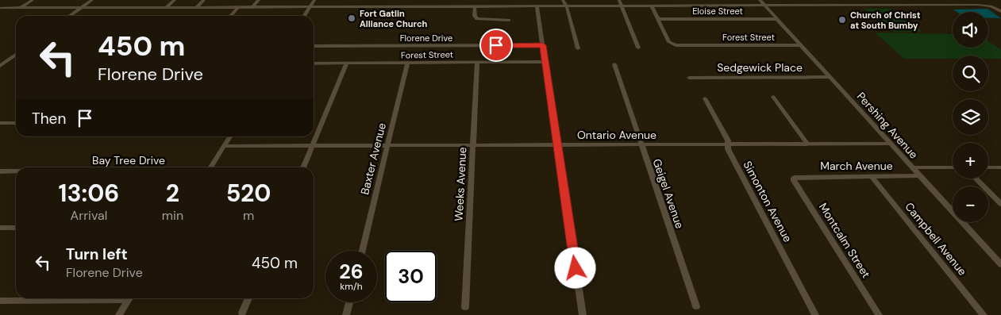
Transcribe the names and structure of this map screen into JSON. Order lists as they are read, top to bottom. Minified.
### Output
{"streets":{"street":["Eloise Street","Forest Street","Florene Drive","Sedgewick Place","Pershing Avenue","Ontario Avenue","Baxter Avenue","Bay Tree Drive","March Avenue","Weeks Avenue","Geigel Avenue","Simonton Avenue","Campbell Avenue","Montcalm Street"]},"crossings":[["Eloise Street","Forest Street"],["Eloise Street","Pershing Avenue"],["Forest Street","Pershing Avenue"],["Forest Street","Baxter Avenue"],["Forest Street","Weeks Avenue"],["Sedgewick Place","Pershing Avenue"],["Pershing Avenue","Ontario Avenue"],["Pershing Avenue","March Avenue"],["Ontario Avenue","Baxter Avenue"],["Ontario Avenue","Weeks Avenue"],["Ontario Avenue","Geigel Avenue"],["Ontario Avenue","Simonton Avenue"],["March Avenue","Campbell Avenue"],["March Avenue","Montcalm Street"]],"places":["Fort Gatlin Alliance Church","Church of Christ at South Bumby"],"page":{"map_buttons":["+","−"],"turn":["450 m","Florene Drive"],"then":"Then","eta":["13:06","Arrival","2","min","520","m"],"list":[{"name":"Turn left","note":"Florene Drive","value":"450 m"}],"speed":"26 km/h","limit":"30"}}
